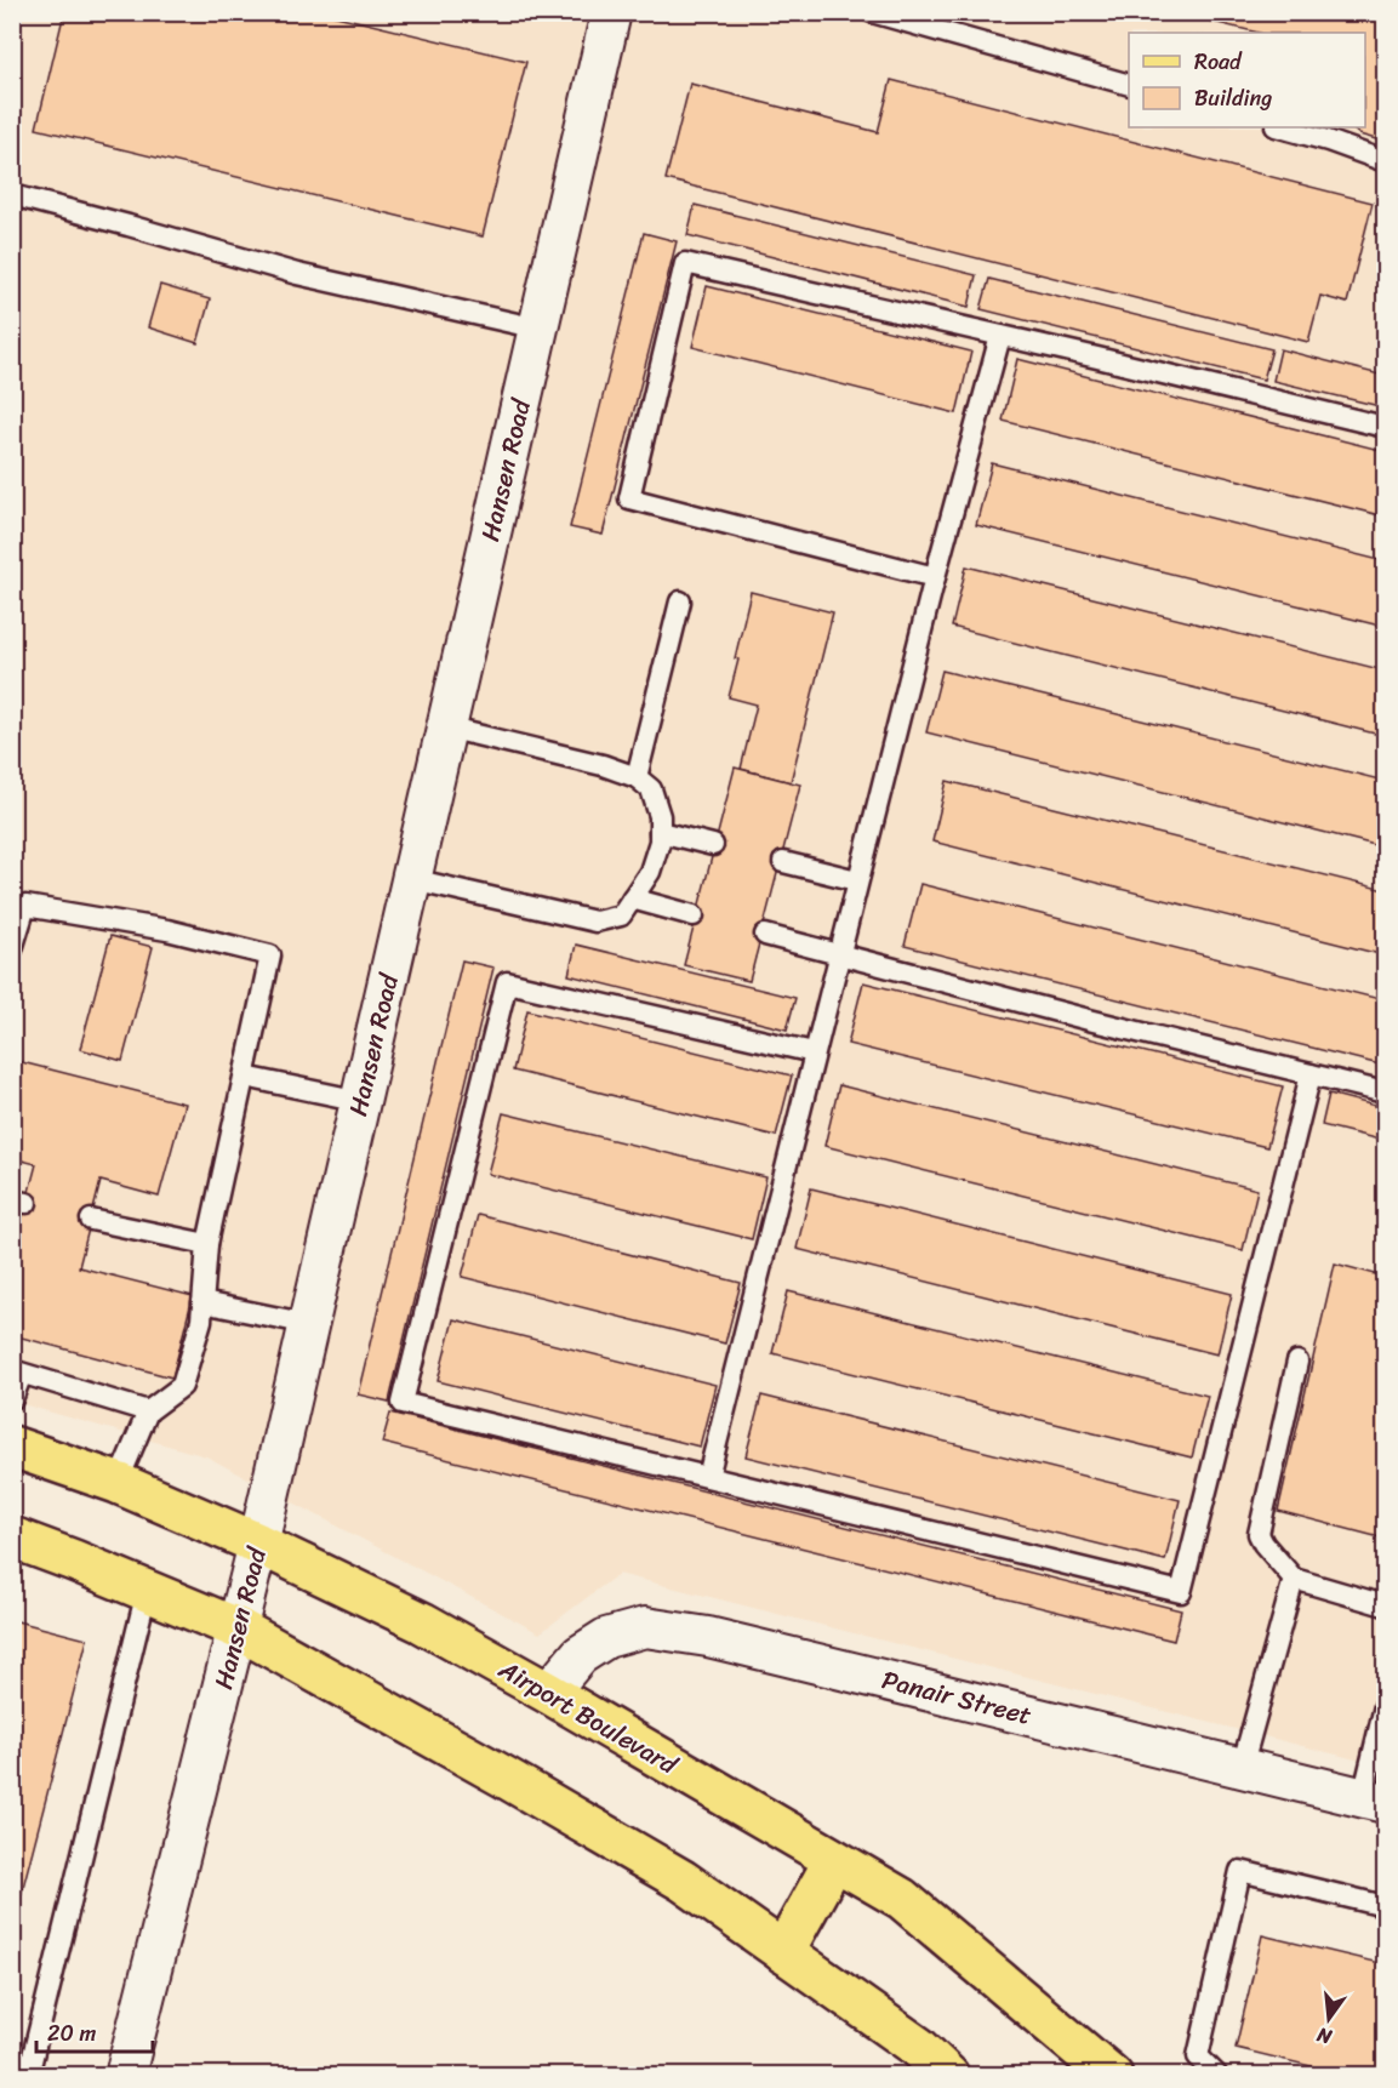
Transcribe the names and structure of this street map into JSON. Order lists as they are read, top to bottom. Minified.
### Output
{"streets":{"main road":["Airport Boulevard"],"street":["Hansen Road","Panair Street"]},"crossings":[["Hansen Road","Airport Boulevard"],["Panair Street","Airport Boulevard"]],"legend":["Road","Building"],"scale_bar":"20 m","north":"bottom"}
